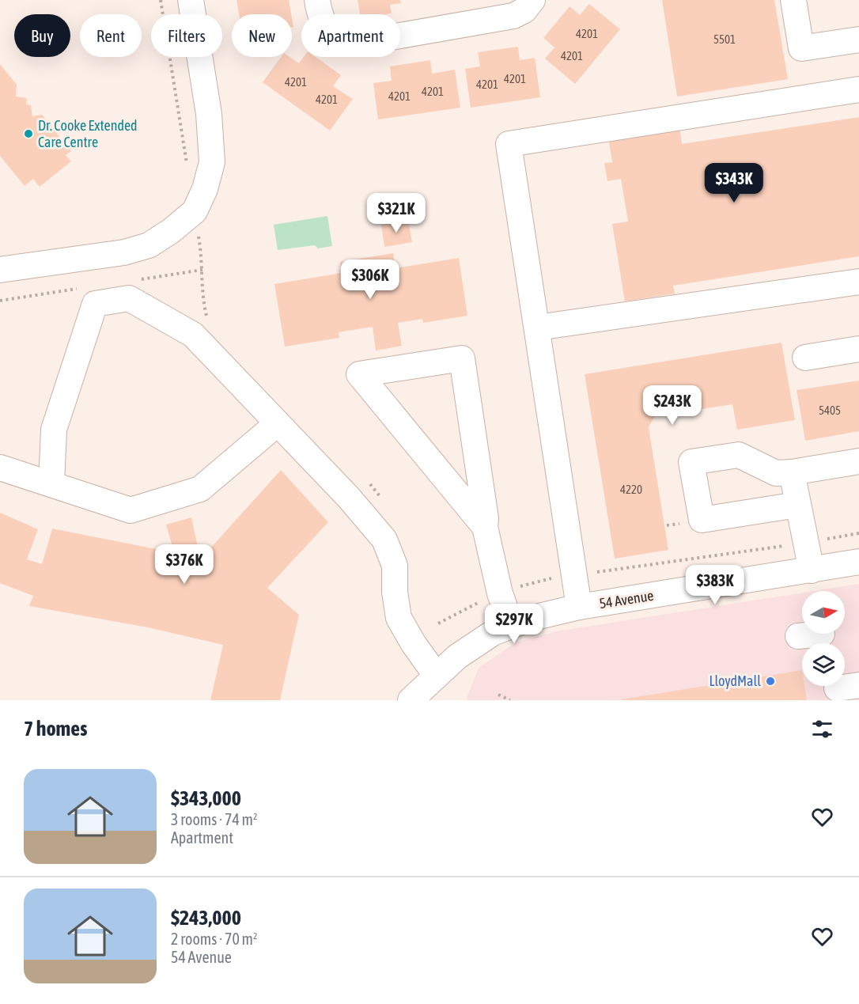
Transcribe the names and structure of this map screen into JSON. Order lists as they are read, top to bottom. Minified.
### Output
{"streets":{"street":["54 Avenue"]},"places":["Dr. Cooke Extended Care Centre","LloydMall"],"house_numbers":["4201","5501","4201","4201","4201","4201","4201","4201","4201","5405","4220"],"north":"right","page":{"chip":["Buy","Rent","Filters","New","Apartment"],"price":["$343K","$321K","$306K","$243K","$376K","$383K","$297K"],"heading":"7 homes","list":[{"name":"$343,000","note":"3 rooms · 74 m² · Apartment"},{"name":"$243,000","note":"2 rooms · 70 m² · 54 Avenue"}]}}
